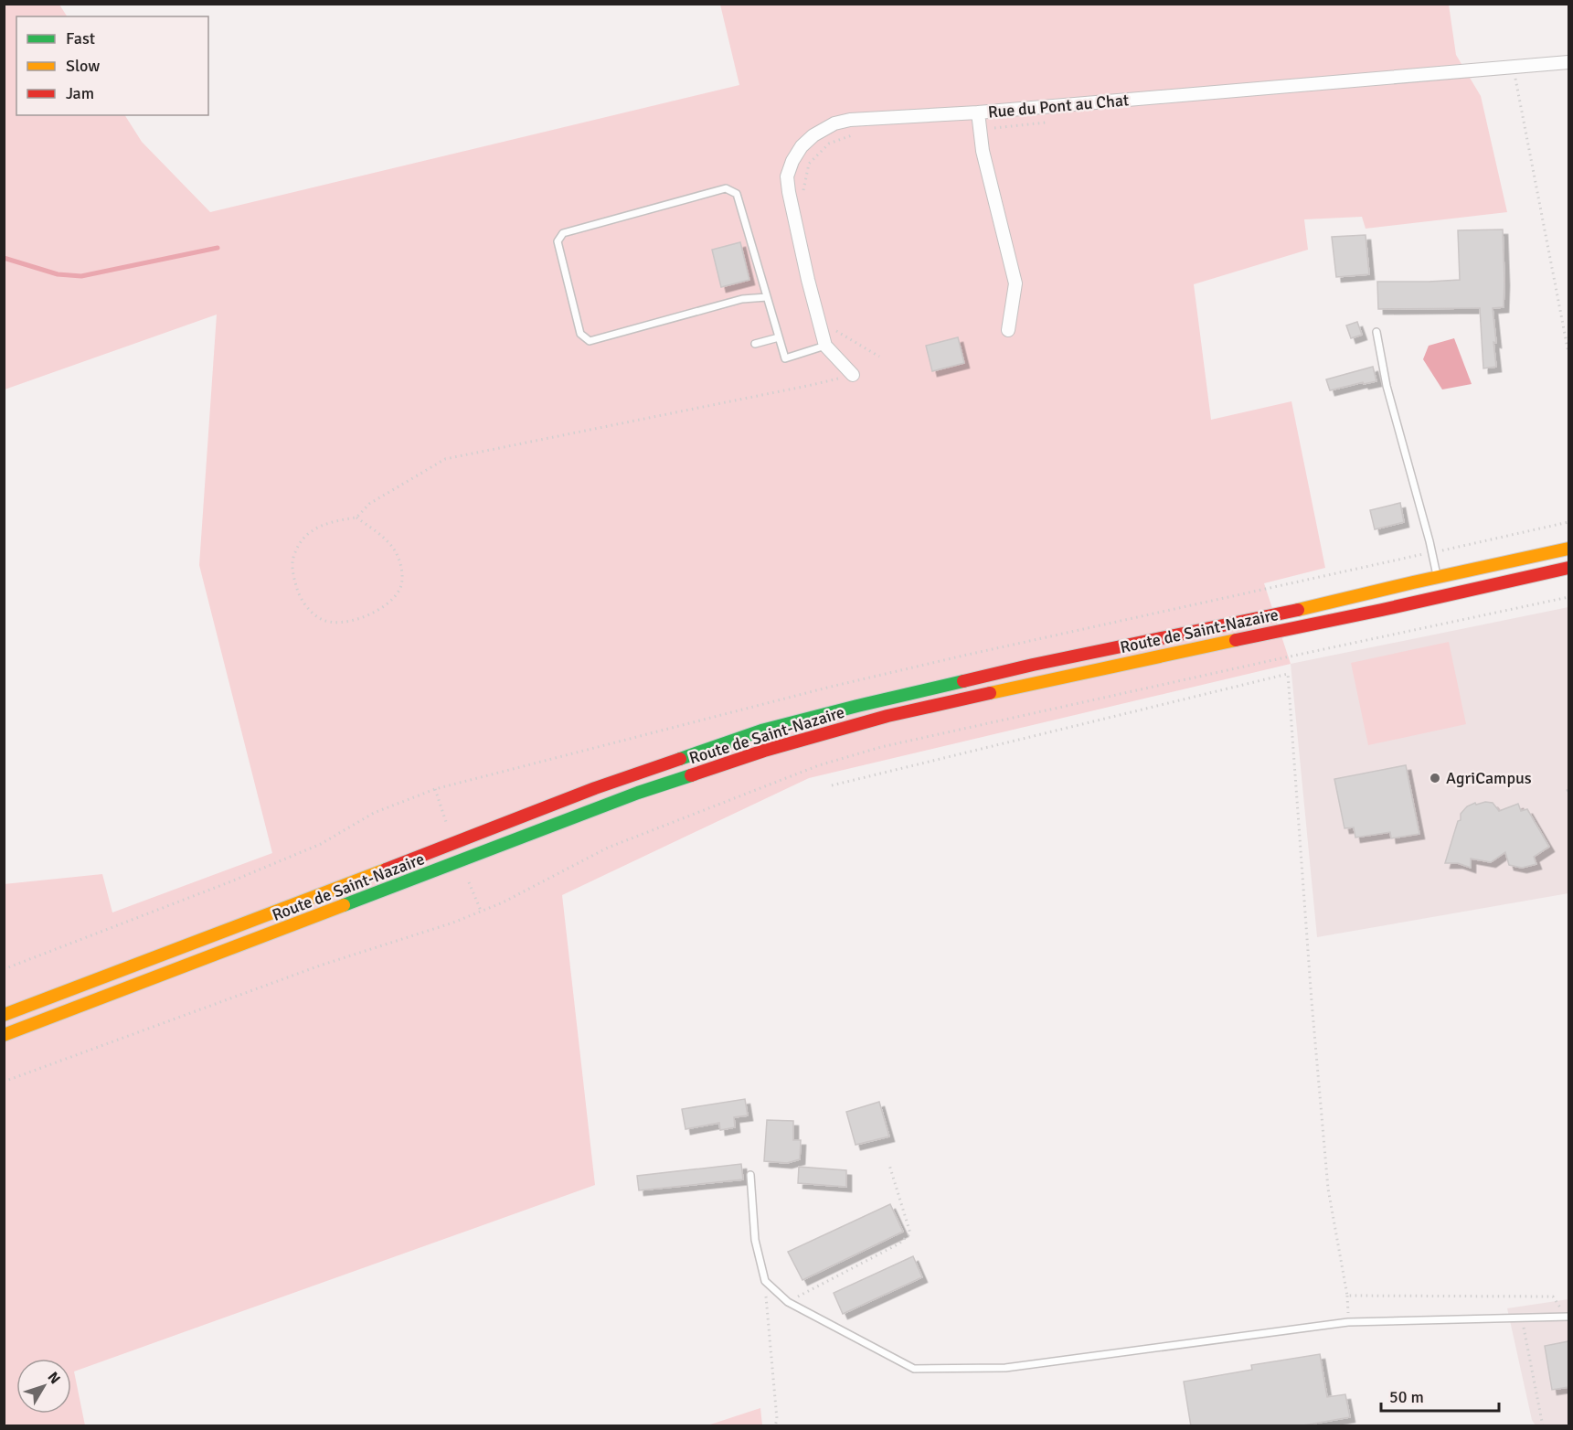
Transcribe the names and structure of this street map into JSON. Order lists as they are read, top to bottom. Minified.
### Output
{"streets":{"main road":["Route de Saint-Nazaire"],"street":["Rue du Pont au Chat"]},"places":["AgriCampus"],"legend":["Fast","Slow","Jam"],"scale_bar":"50 m","north":"top right"}
